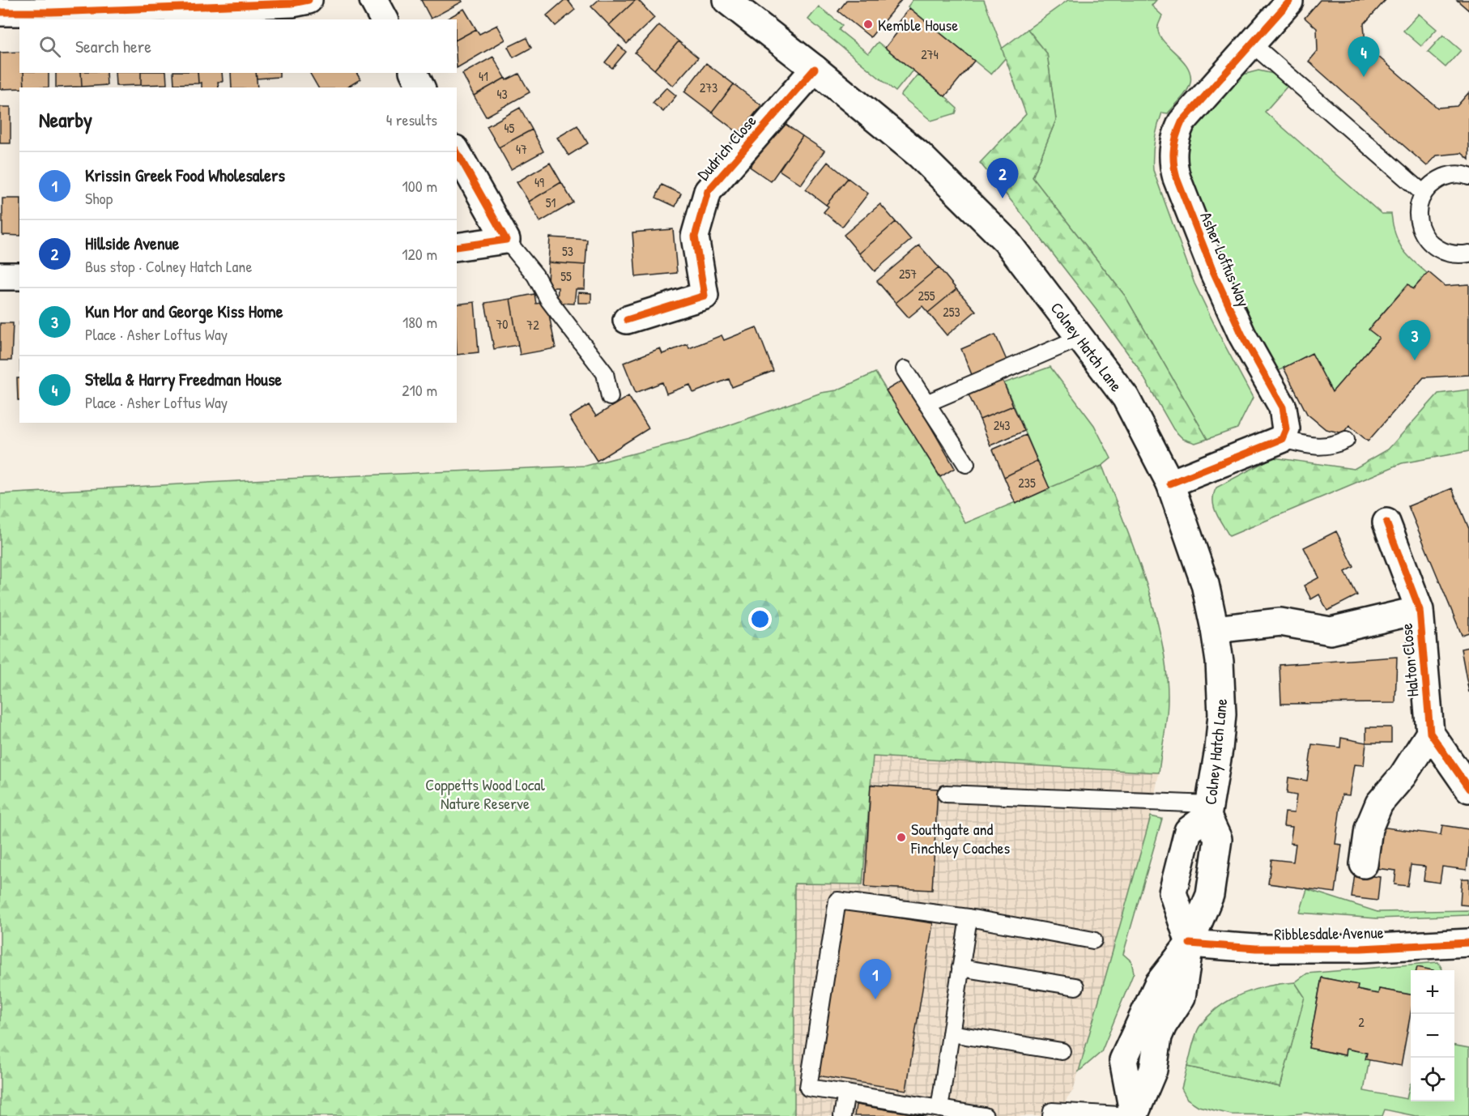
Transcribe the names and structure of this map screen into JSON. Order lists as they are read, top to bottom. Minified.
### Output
{"streets":{"street":["Dudrich Close","Asher Loftus Way","Colney Hatch Lane","Halton Close","Ribblesdale Avenue"]},"crossings":[["Dudrich Close","Colney Hatch Lane"],["Colney Hatch Lane","Halton Close"],["Colney Hatch Lane","Ribblesdale Avenue"]],"parks":["Coppetts Wood Local Nature Reserve"],"places":["Kemble House","Southgate and Finchley Coaches"],"house_numbers":["274","41","273","43","45","47","49","51","53","257","55","255","253","70","72","243","235","2"],"page":{"search":"Search here","pins":["4","2","3","1"],"heading":["Nearby","4 results"],"list":[{"mark":"1","name":"Krissin Greek Food Wholesalers","note":"Shop","value":"100 m"},{"mark":"2","name":"Hillside Avenue","note":"Bus stop · Colney Hatch Lane","value":"120 m"},{"mark":"3","name":"Kun Mor and George Kiss Home","note":"Place · Asher Loftus Way","value":"180 m"},{"mark":"4","name":"Stella & Harry Freedman House","note":"Place · Asher Loftus Way","value":"210 m"}],"map_buttons":["+","−"]}}
